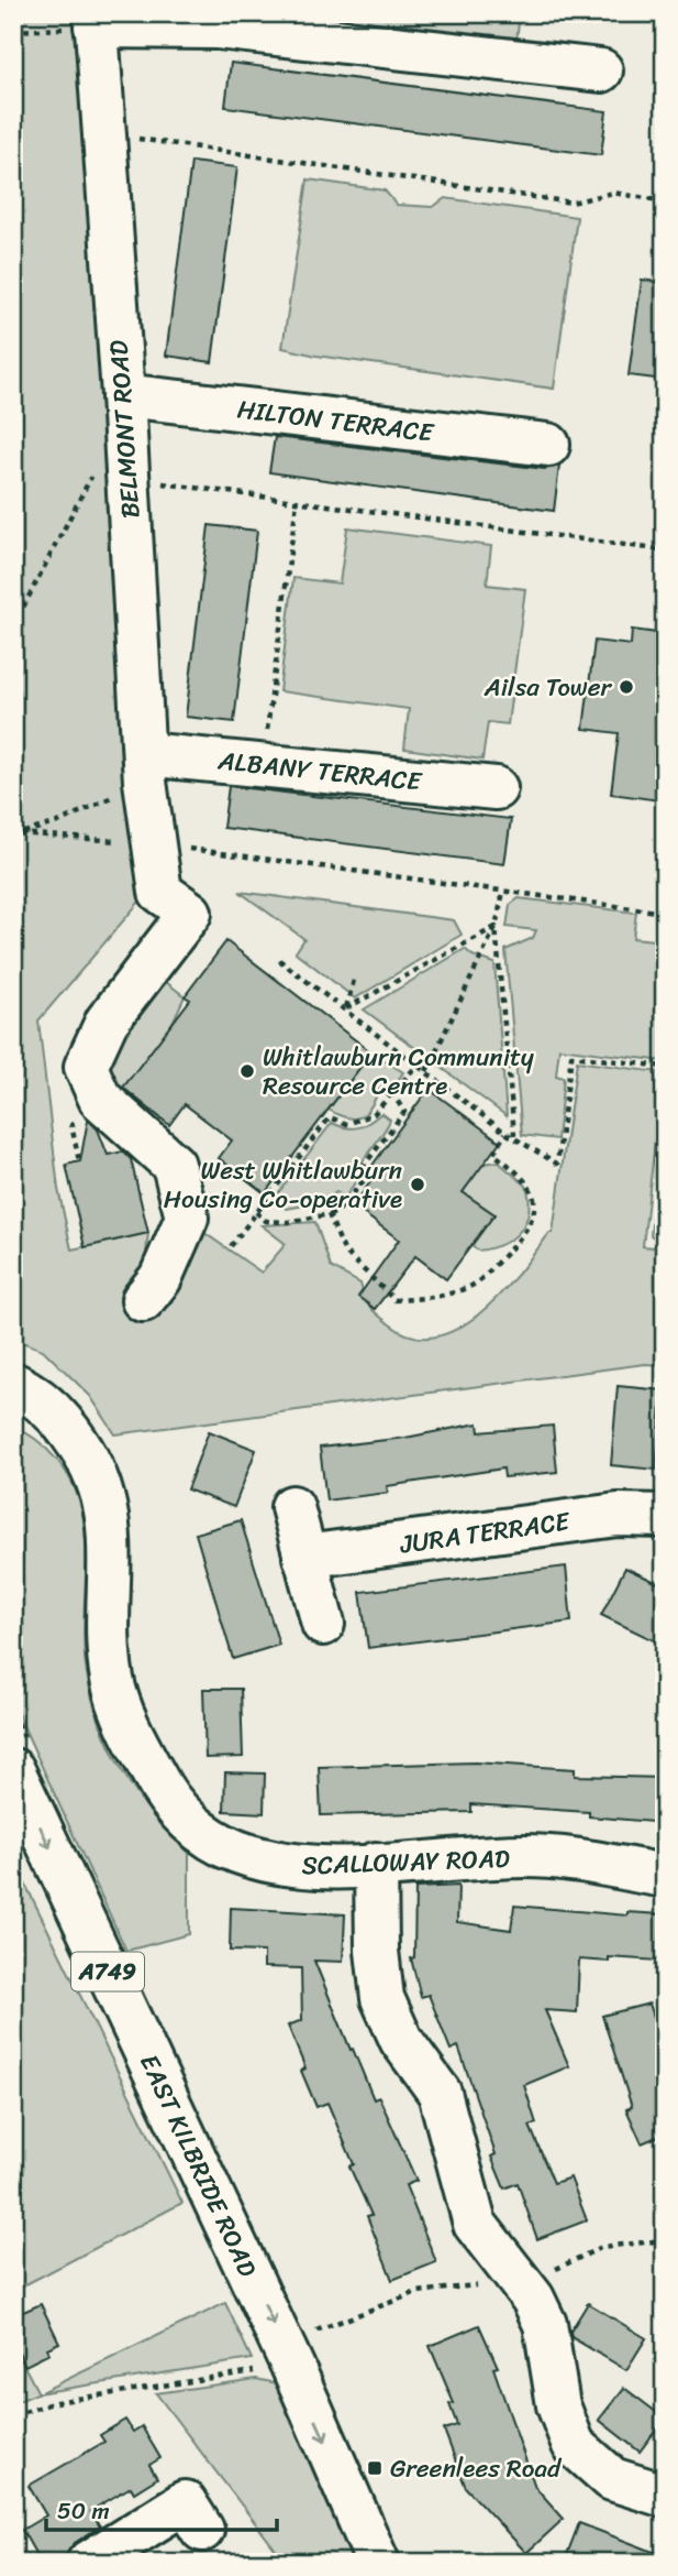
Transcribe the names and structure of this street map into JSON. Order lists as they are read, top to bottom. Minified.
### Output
{"streets":{"street":["HILTON TERRACE","BELMONT ROAD","ALBANY TERRACE","JURA TERRACE","SCALLOWAY ROAD","A749","EAST KILBRIDE ROAD"]},"crossings":[["HILTON TERRACE","BELMONT ROAD"],["BELMONT ROAD","ALBANY TERRACE"]],"places":{"other":["Ailsa Tower","Whitlawburn Community Resource Centre","West Whitlawburn Housing Co-operative"],"transit":["Greenlees Road"]},"scale_bar":"50 m"}
